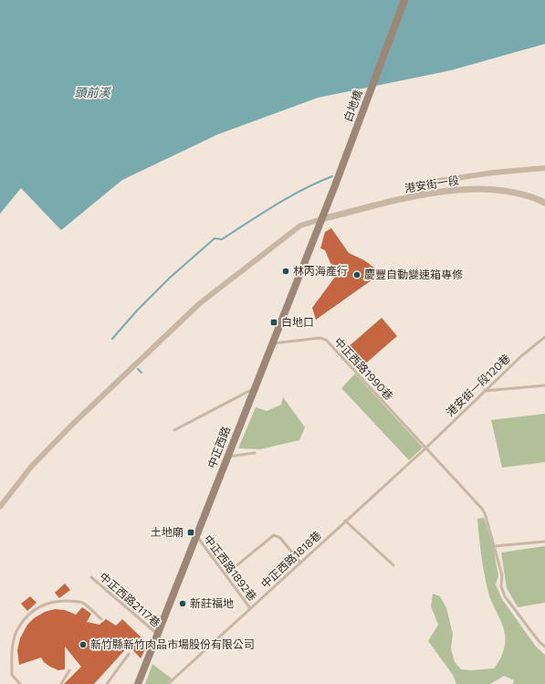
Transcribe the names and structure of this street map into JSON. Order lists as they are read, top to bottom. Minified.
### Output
{"streets":{"main road":["白地橋","中正西路"],"street":["港安街一段"],"lane":["中正西路1990巷","港安街一段120巷","中正西路1818巷","中正西路1892巷","中正西路2117巷"]},"crossings":[["白地橋","港安街一段"],["白地橋","中正西路"],["港安街一段","中正西路"],["中正西路1990巷","港安街一段120巷"],["中正西路1990巷","中正西路"],["中正西路1990巷","中正西路1818巷"],["港安街一段120巷","中正西路1818巷"],["中正西路","中正西路1892巷"],["中正西路","中正西路2117巷"],["中正西路1818巷","中正西路1892巷"]],"water":["頭前溪"],"places":{"other":["林丙海產行","慶豐自動變速箱專修","新莊福地","新竹縣新竹肉品市場股份有限公司"],"transit":["白地口","土地廟"]}}
